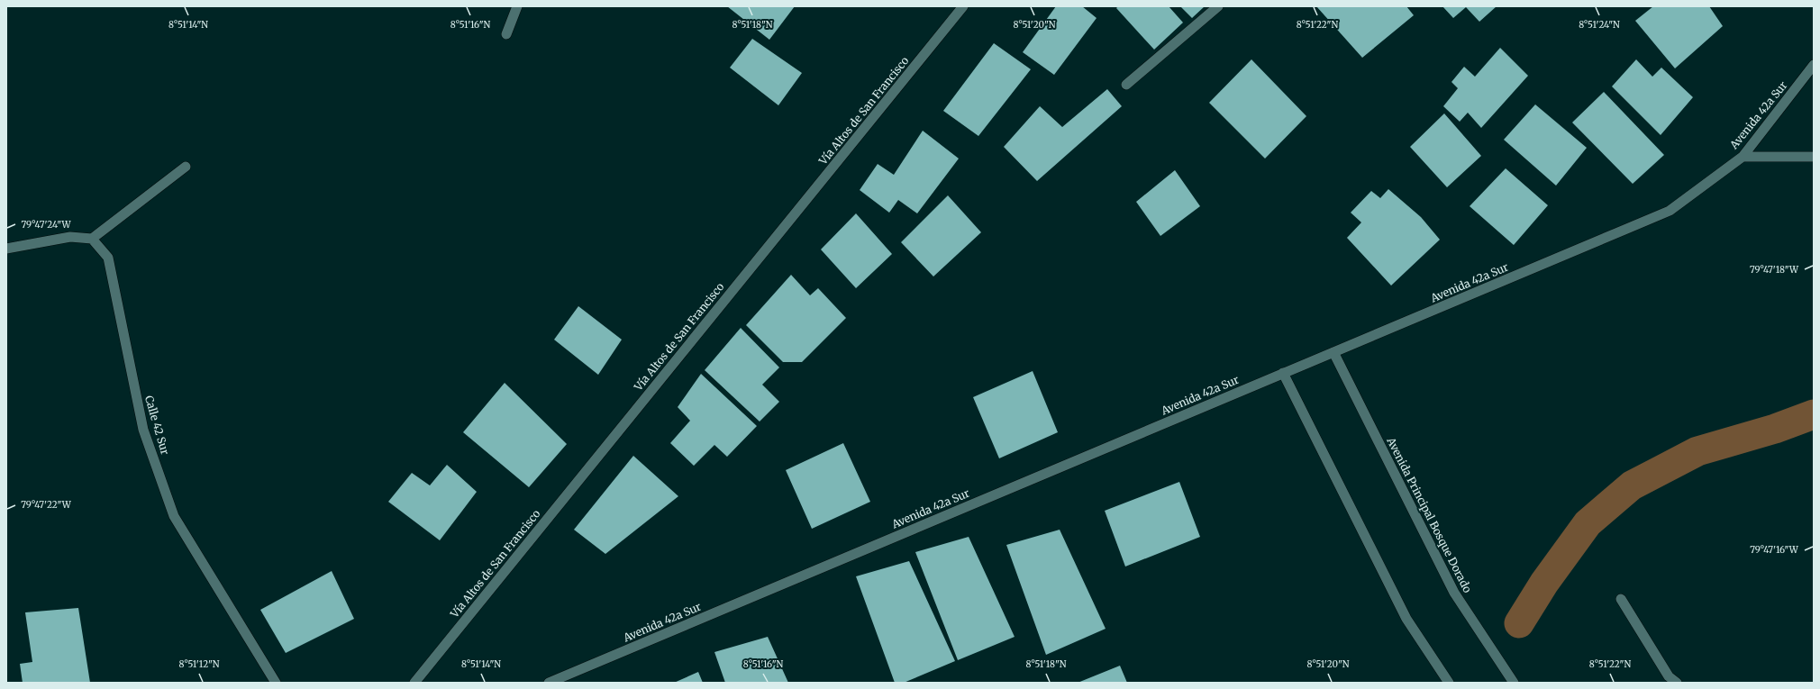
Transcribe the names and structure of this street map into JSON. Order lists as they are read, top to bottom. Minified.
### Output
{"streets":{"street":["Vía Altos de San Francisco","Avenida 42a Sur","Calle 42 Sur","Avenida Principal Bosque Dorado"]},"crossings":[["Avenida 42a Sur","Avenida Principal Bosque Dorado"]],"coordinates":["8°51'14\"N","8°51'16\"N","8°51'18\"N","8°51'20\"N","8°51'22\"N","8°51'24\"N","79°47'24\"W","79°47'18\"W","79°47'22\"W","79°47'16\"W","8°51'12\"N"]}
